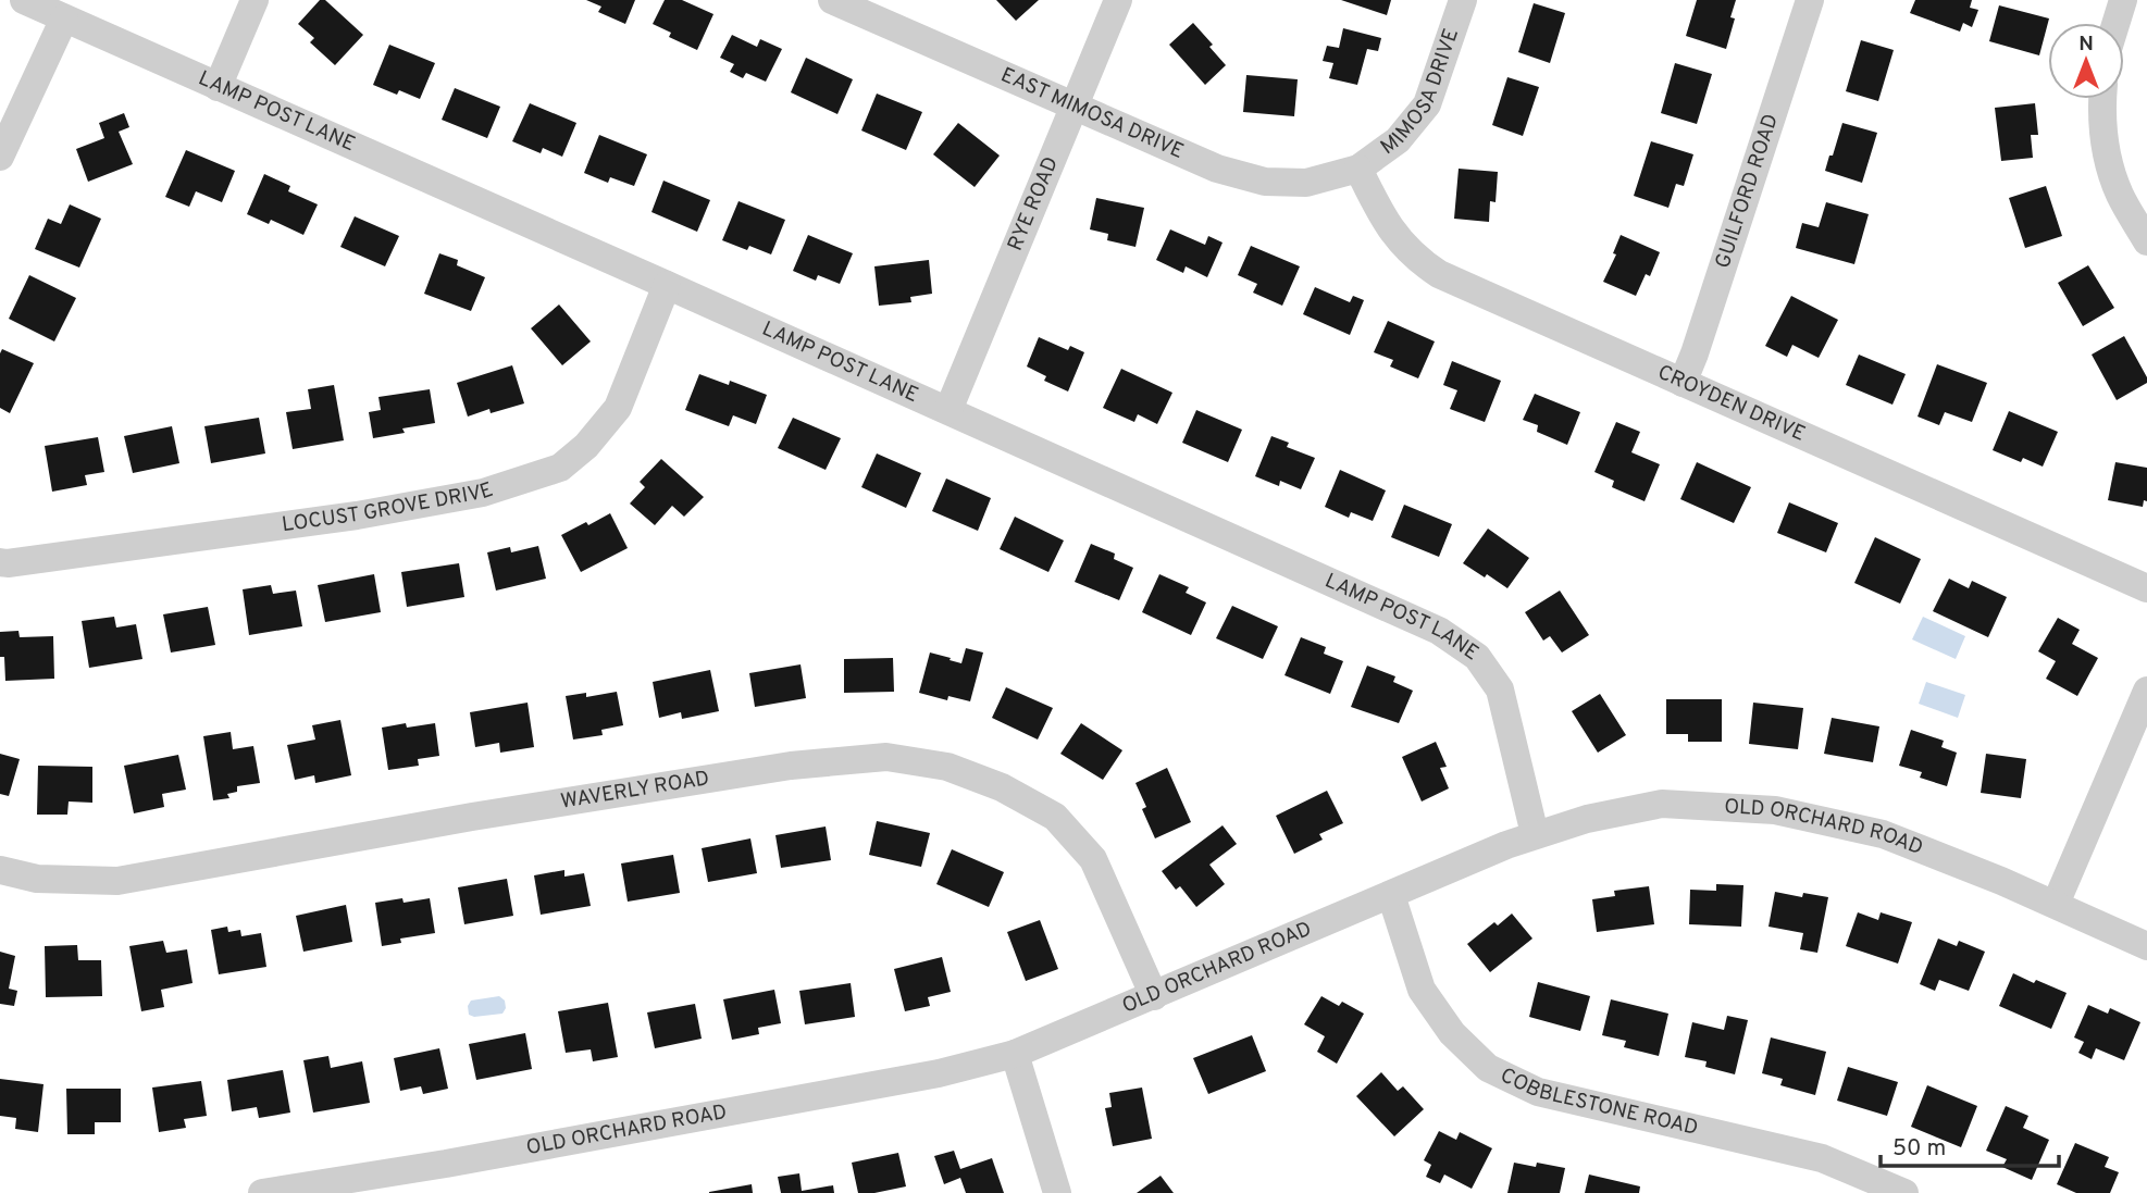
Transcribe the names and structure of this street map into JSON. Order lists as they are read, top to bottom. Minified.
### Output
{"streets":{"street":["MIMOSA DRIVE","LAMP POST LANE","EAST MIMOSA DRIVE","GUILFORD ROAD","RYE ROAD","CROYDEN DRIVE","LOCUST GROVE DRIVE","WAVERLY ROAD","OLD ORCHARD ROAD","COBBLESTONE ROAD"]},"crossings":[["MIMOSA DRIVE","EAST MIMOSA DRIVE"],["MIMOSA DRIVE","CROYDEN DRIVE"],["LAMP POST LANE","RYE ROAD"],["LAMP POST LANE","LOCUST GROVE DRIVE"],["LAMP POST LANE","OLD ORCHARD ROAD"],["EAST MIMOSA DRIVE","RYE ROAD"],["EAST MIMOSA DRIVE","CROYDEN DRIVE"],["GUILFORD ROAD","CROYDEN DRIVE"],["WAVERLY ROAD","OLD ORCHARD ROAD"],["OLD ORCHARD ROAD","COBBLESTONE ROAD"]],"scale_bar":"50 m","north":"top"}
